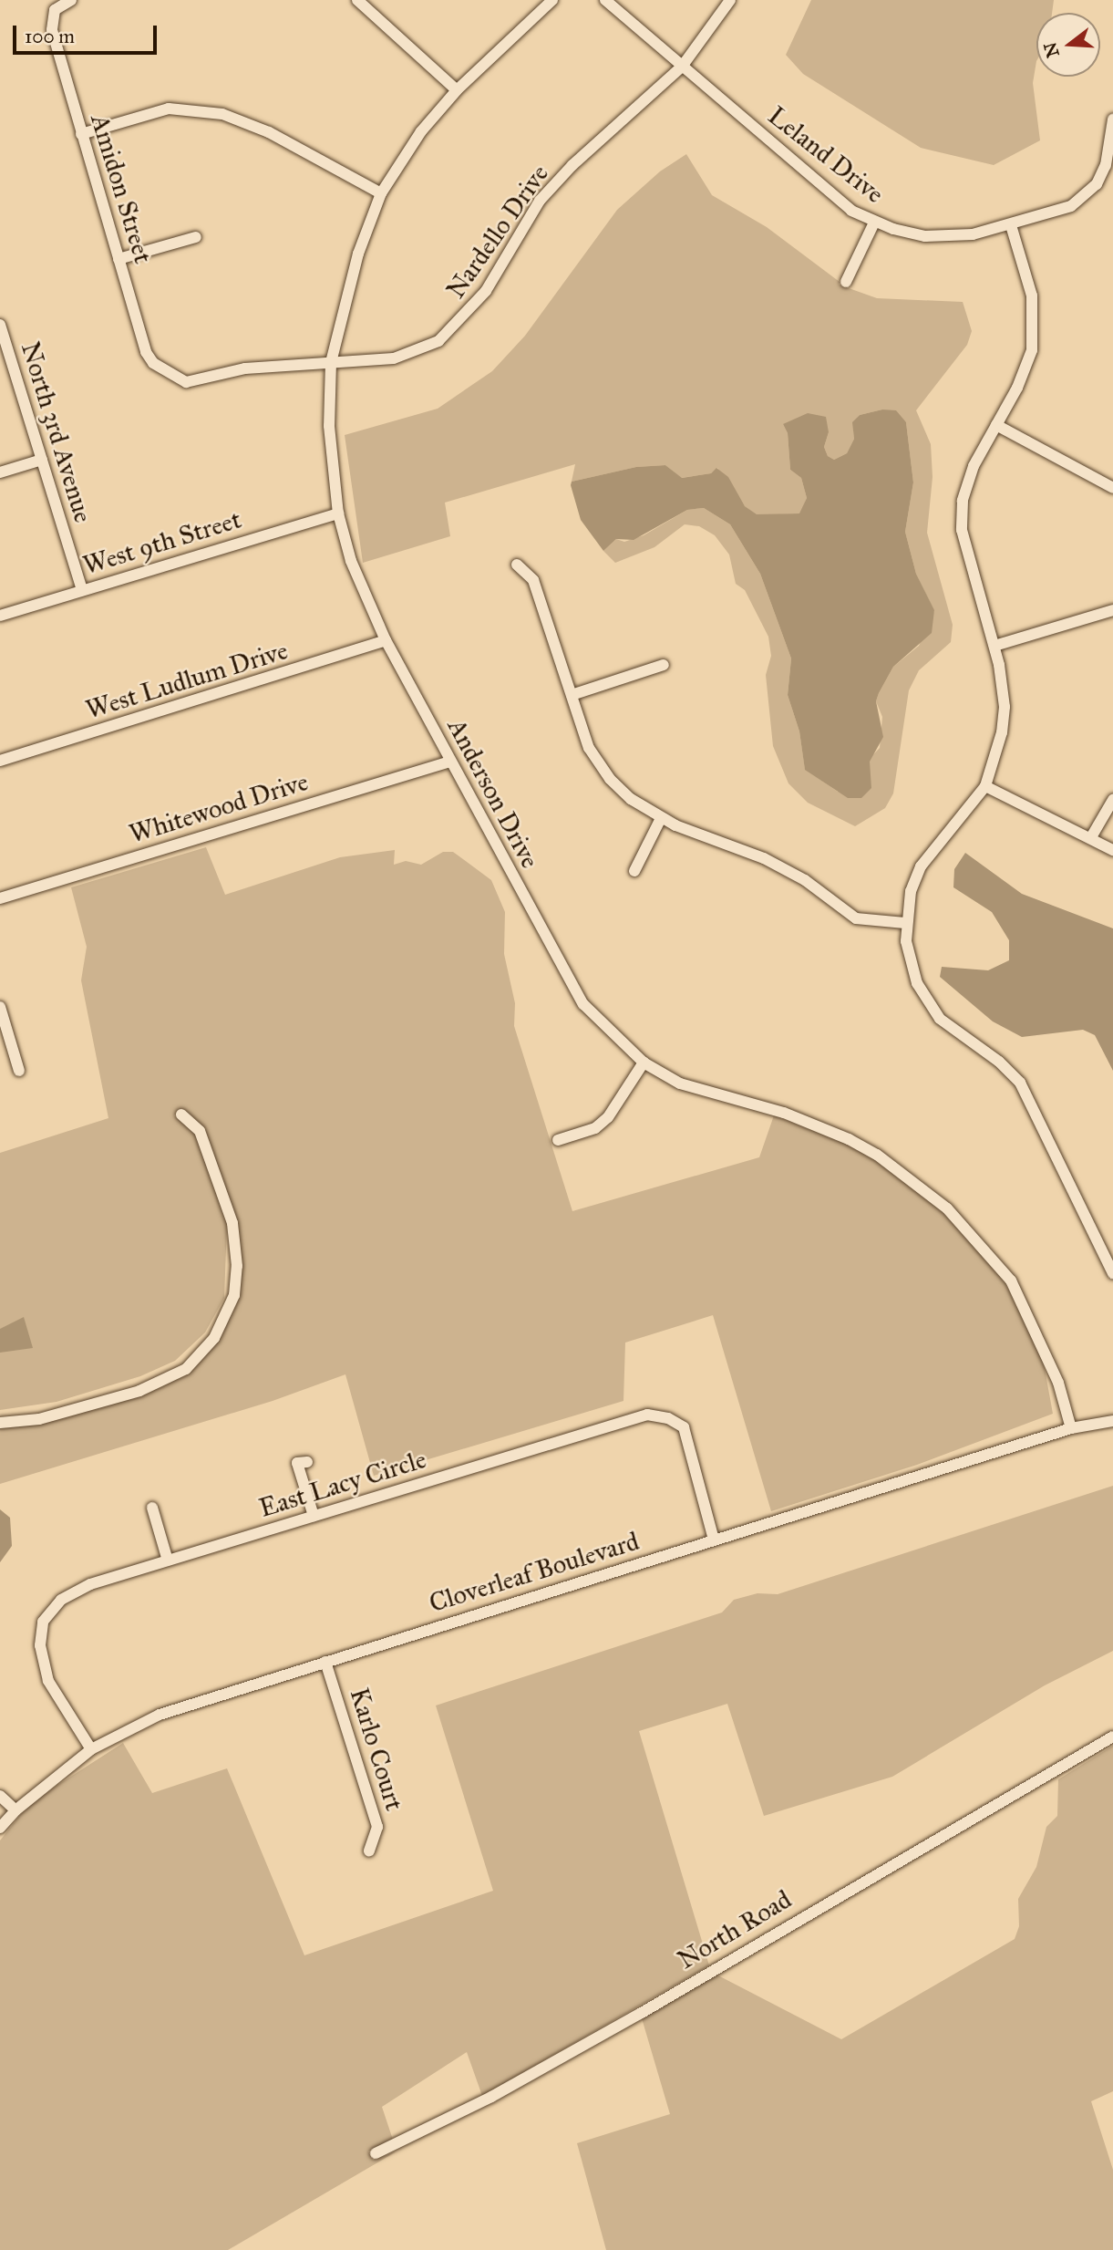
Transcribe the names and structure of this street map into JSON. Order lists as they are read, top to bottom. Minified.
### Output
{"streets":{"street":["Leland Drive","Amidon Street","Nardello Drive","North 3rd Avenue","West 9th Street","West Ludlum Drive","Anderson Drive","Whitewood Drive","East Lacy Circle","Cloverleaf Boulevard","Karlo Court","North Road"]},"crossings":[["Leland Drive","Nardello Drive"],["Amidon Street","Nardello Drive"],["Nardello Drive","Anderson Drive"],["North 3rd Avenue","West 9th Street"],["West 9th Street","Anderson Drive"],["West Ludlum Drive","Anderson Drive"],["Anderson Drive","Whitewood Drive"],["Anderson Drive","Cloverleaf Boulevard"],["East Lacy Circle","Cloverleaf Boulevard"],["Cloverleaf Boulevard","Karlo Court"]],"scale_bar":"100 m","north":"left"}
